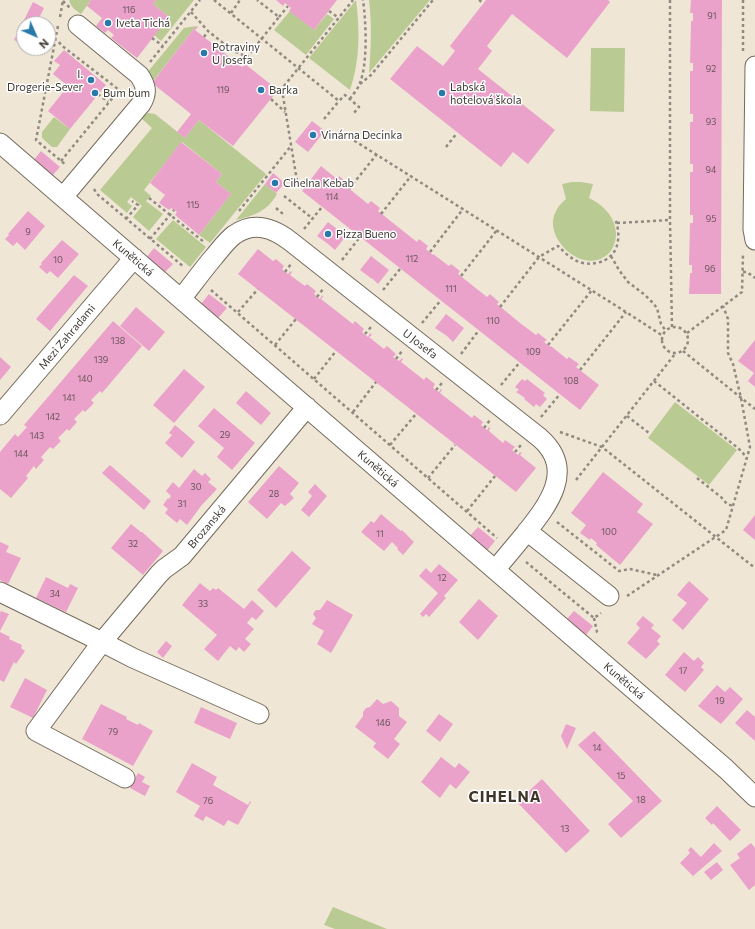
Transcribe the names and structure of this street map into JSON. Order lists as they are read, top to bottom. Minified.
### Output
{"streets":{"street":["Kunětická","Mezi Zahradami","U Josefa","Brozanská"]},"crossings":[["Kunětická","Mezi Zahradami"],["Kunětická","U Josefa"],["Kunětická","Brozanská"]],"districts":["CIHELNA"],"places":["Iveta Tichá","Potraviny U Josefa","I. Drogerie-Sever","Barka","Bum bum","Labská hotelová škola","Vinárna Decinka","Cihelna Kebab","Pizza Bueno"],"house_numbers":["116","91","92","119","93","94","114","115","95","9","112","10","96","111","110","138","109","139","140","108","141","142","29","143","144","30","28","31","100","11","32","12","34","33","17","19","146","79","14","15","18","76","13"],"north":"bottom right"}
